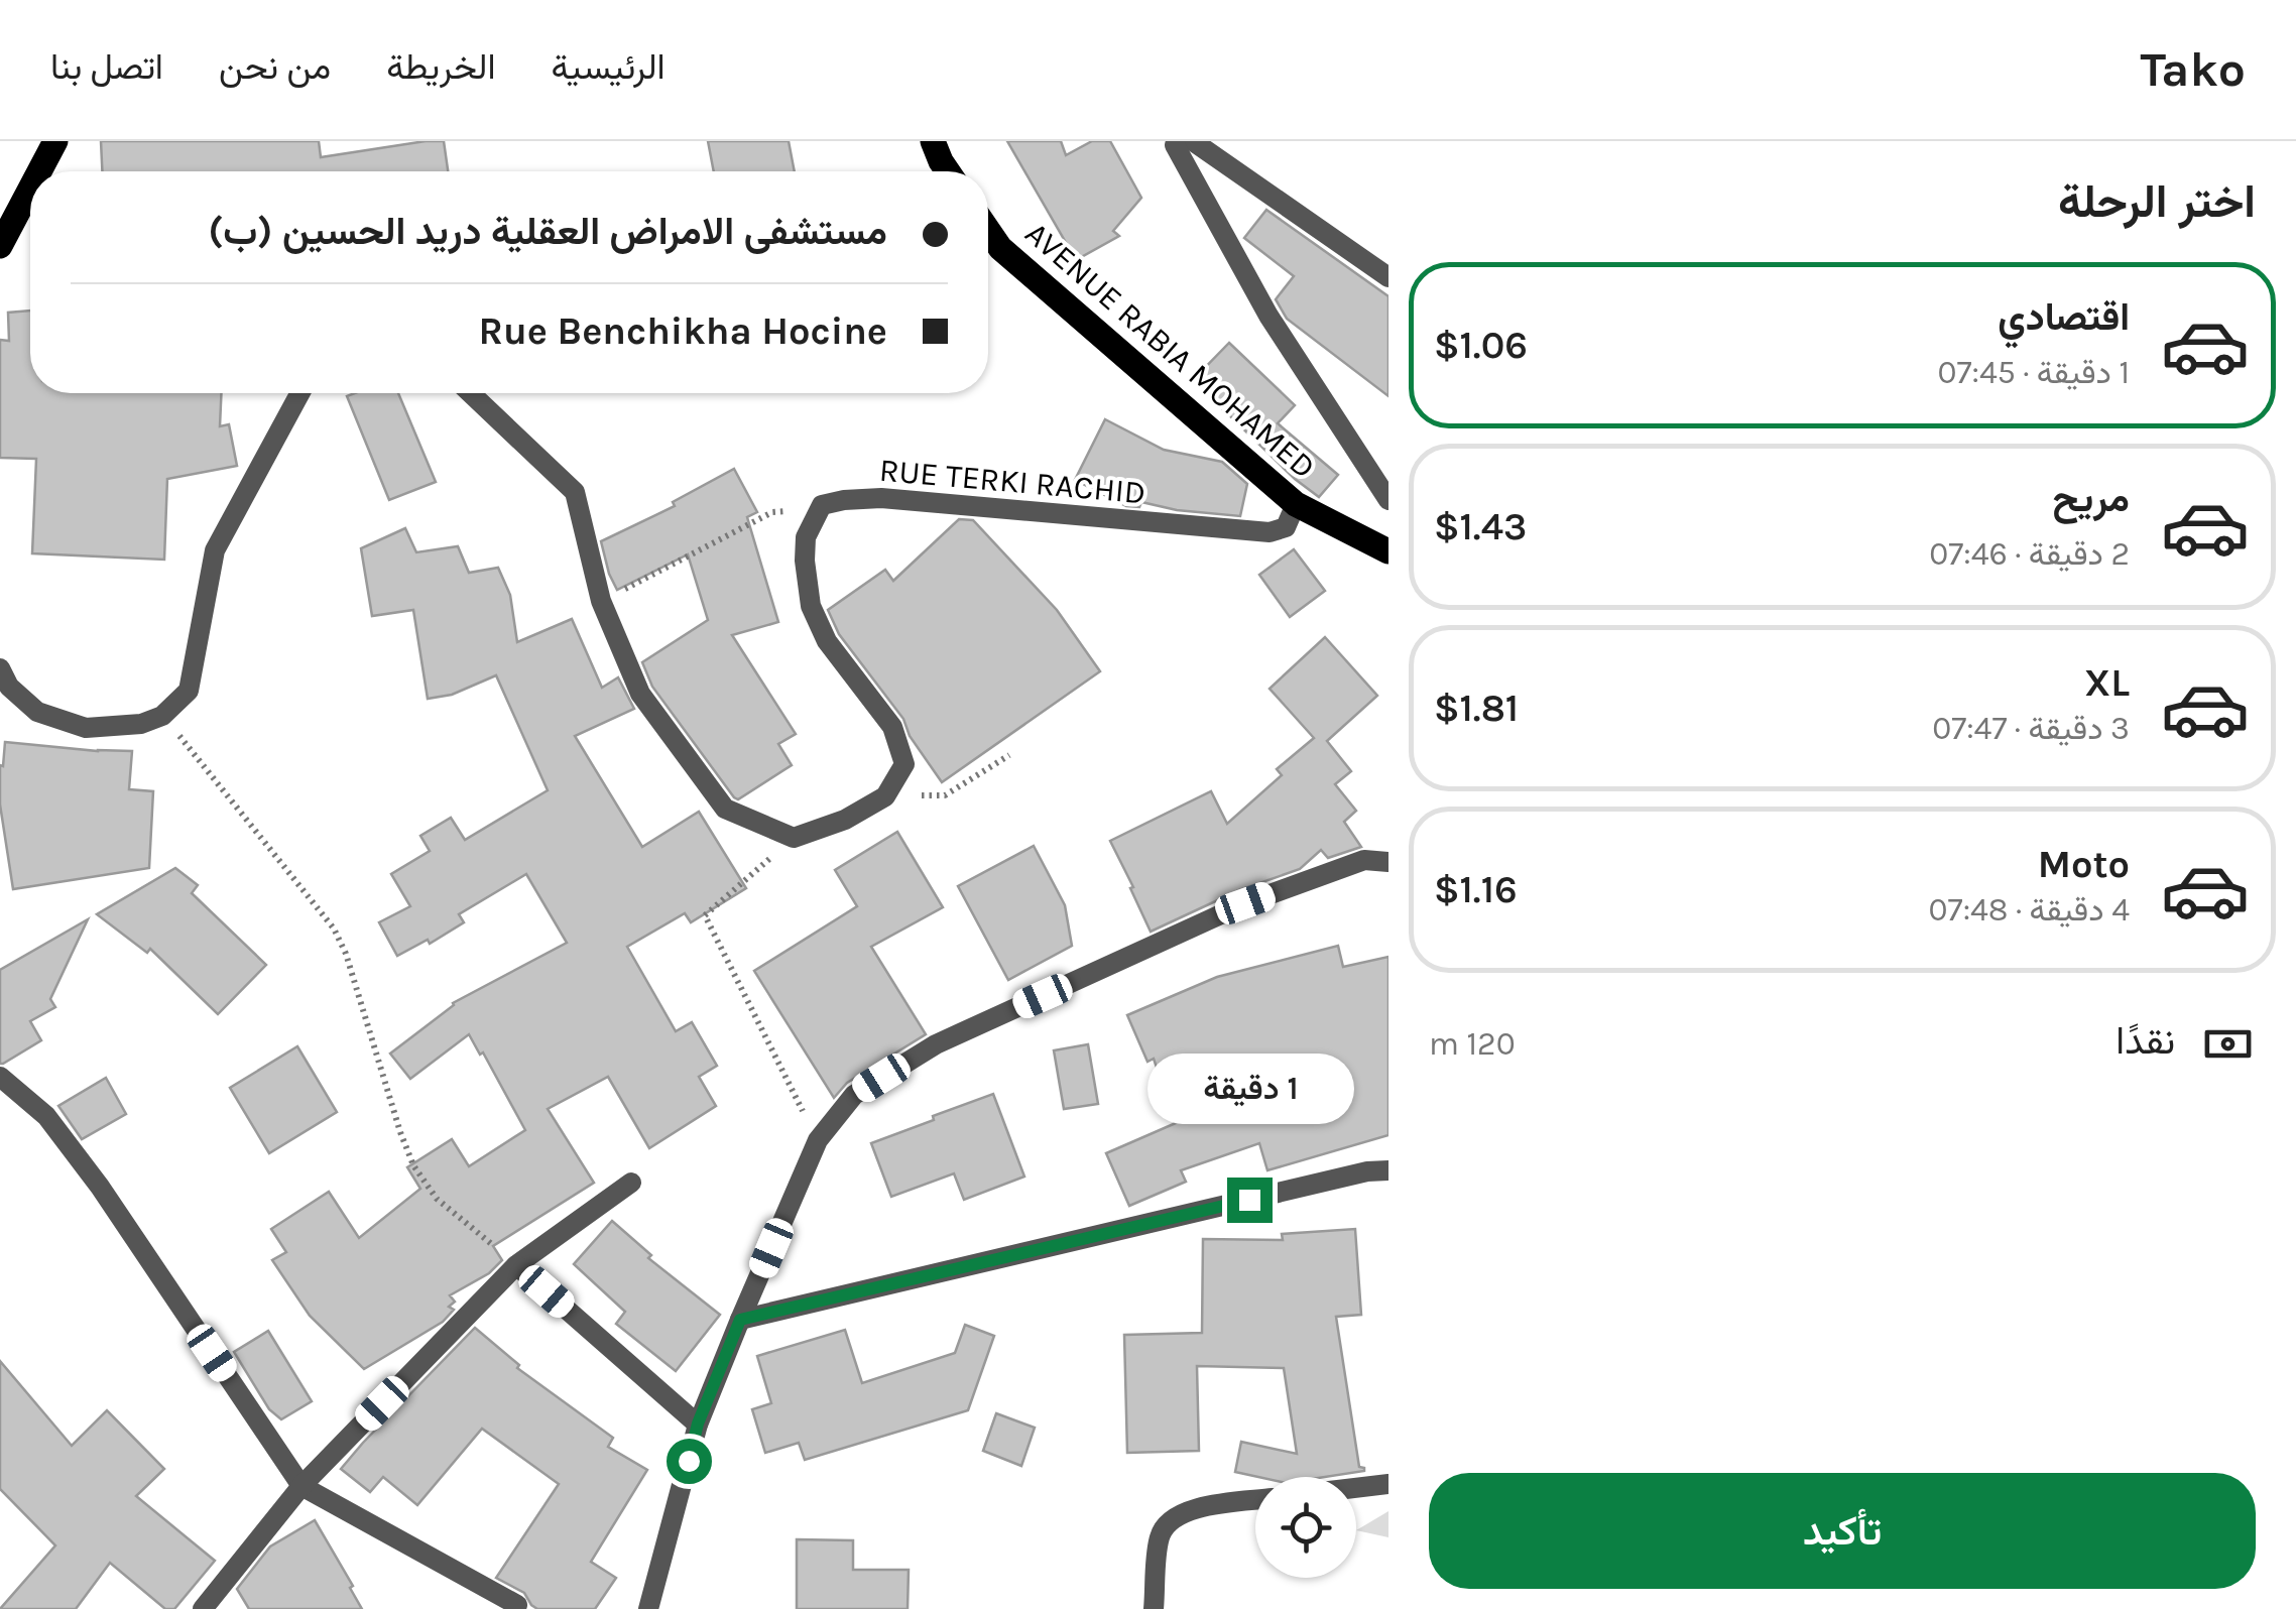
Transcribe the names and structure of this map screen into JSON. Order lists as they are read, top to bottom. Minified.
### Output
{"streets":{"main road":["AVENUE RABIA MOHAMED"],"street":["RUE TERKI RACHID"]},"crossings":[["AVENUE RABIA MOHAMED","RUE TERKI RACHID"]],"page":{"header":"Tako","nav":["الرئيسية","الخريطة","من نحن","اتصل بنا"],"heading":"اختر الرحلة","banner":["مستشفى الامراض العقلية دريد الحسين (ب)","Rue Benchikha Hocine"],"list":[{"name":"اقتصادي","note":"1 دقيقة · 07:45","value":"$1.06"},{"name":"مريح","note":"2 دقيقة · 07:46","value":"$1.43"},{"name":"XL","note":"3 دقيقة · 07:47","value":"$1.81"},{"name":"Moto","note":"4 دقيقة · 07:48","value":"$1.16"}],"pay":["نقدًا","120 m"],"bubble":"1 دقيقة","buttons":"تأكيد"}}
